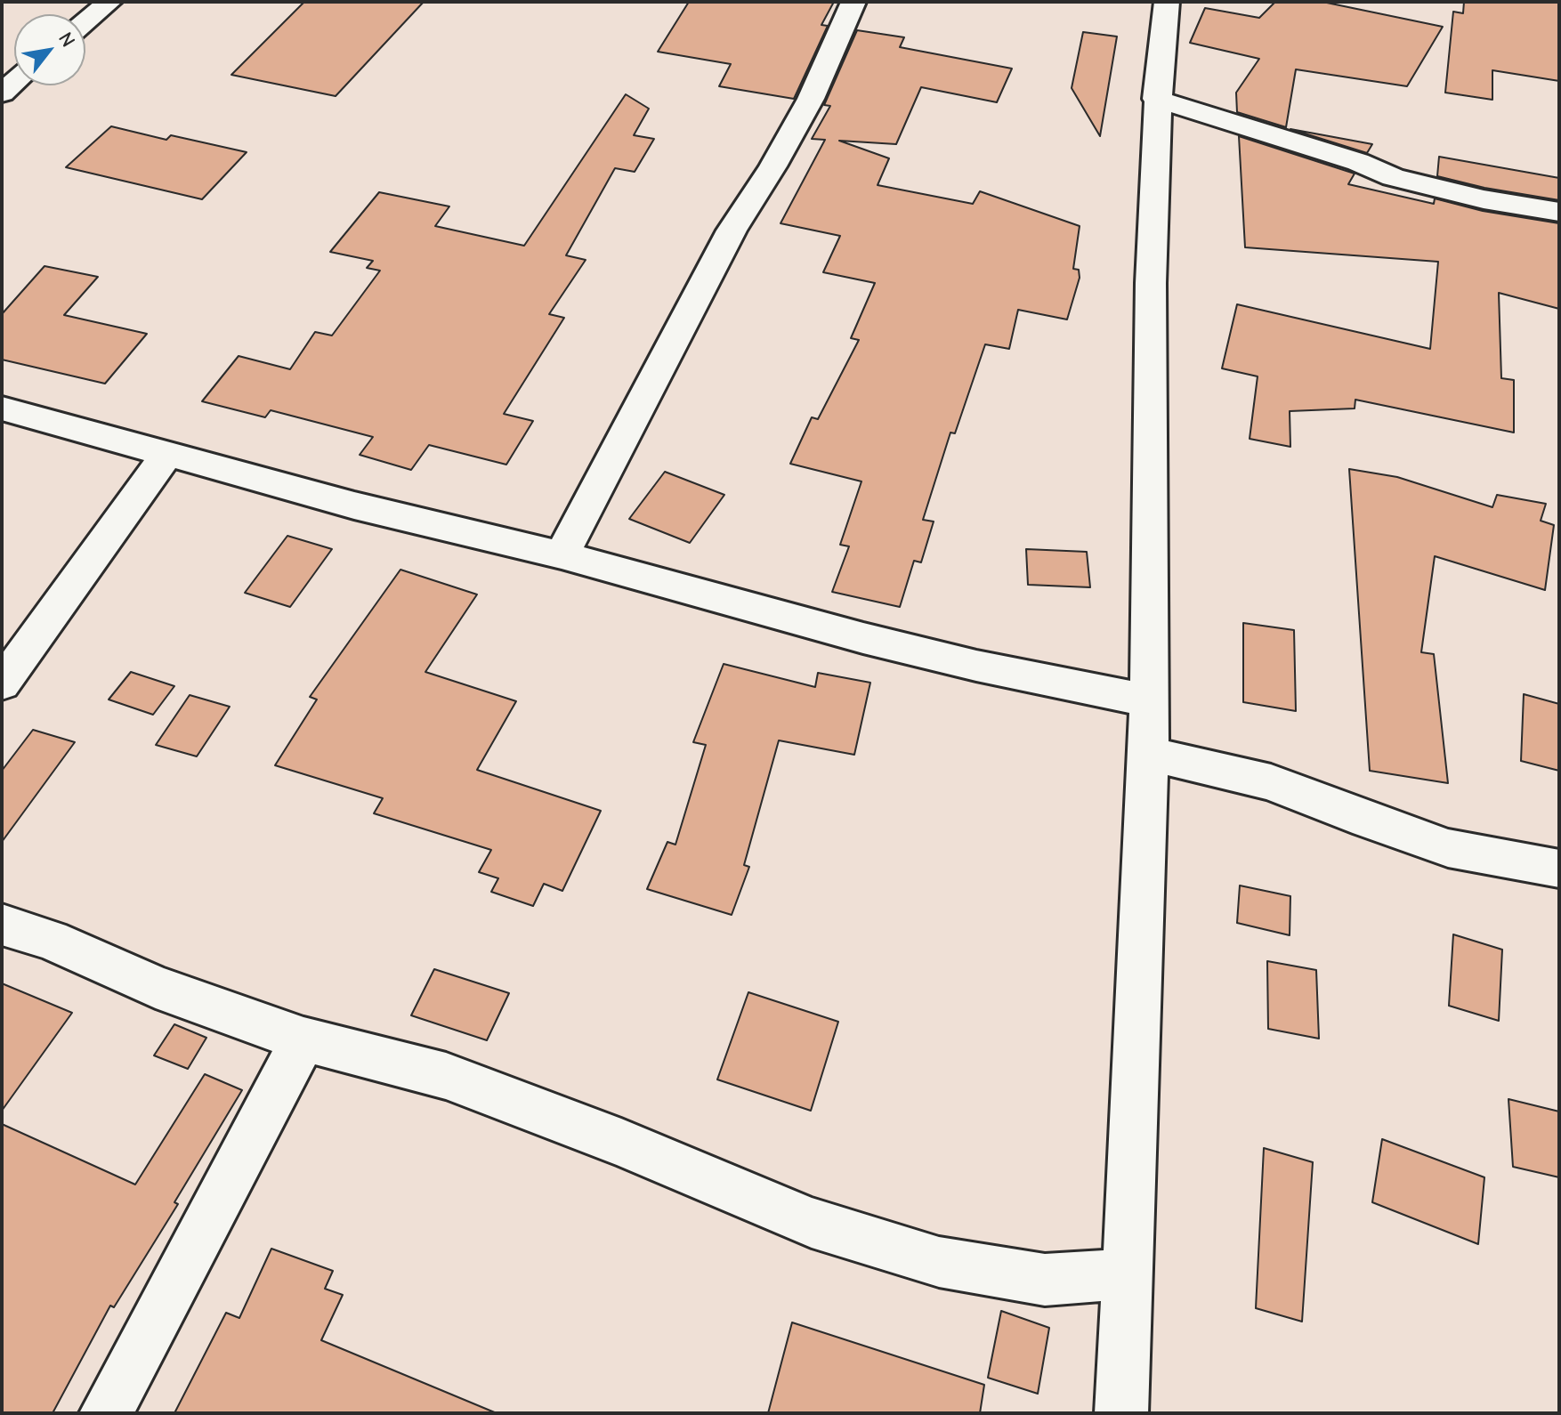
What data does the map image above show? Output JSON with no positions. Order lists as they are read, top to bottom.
{
  "north": "top right"
}
